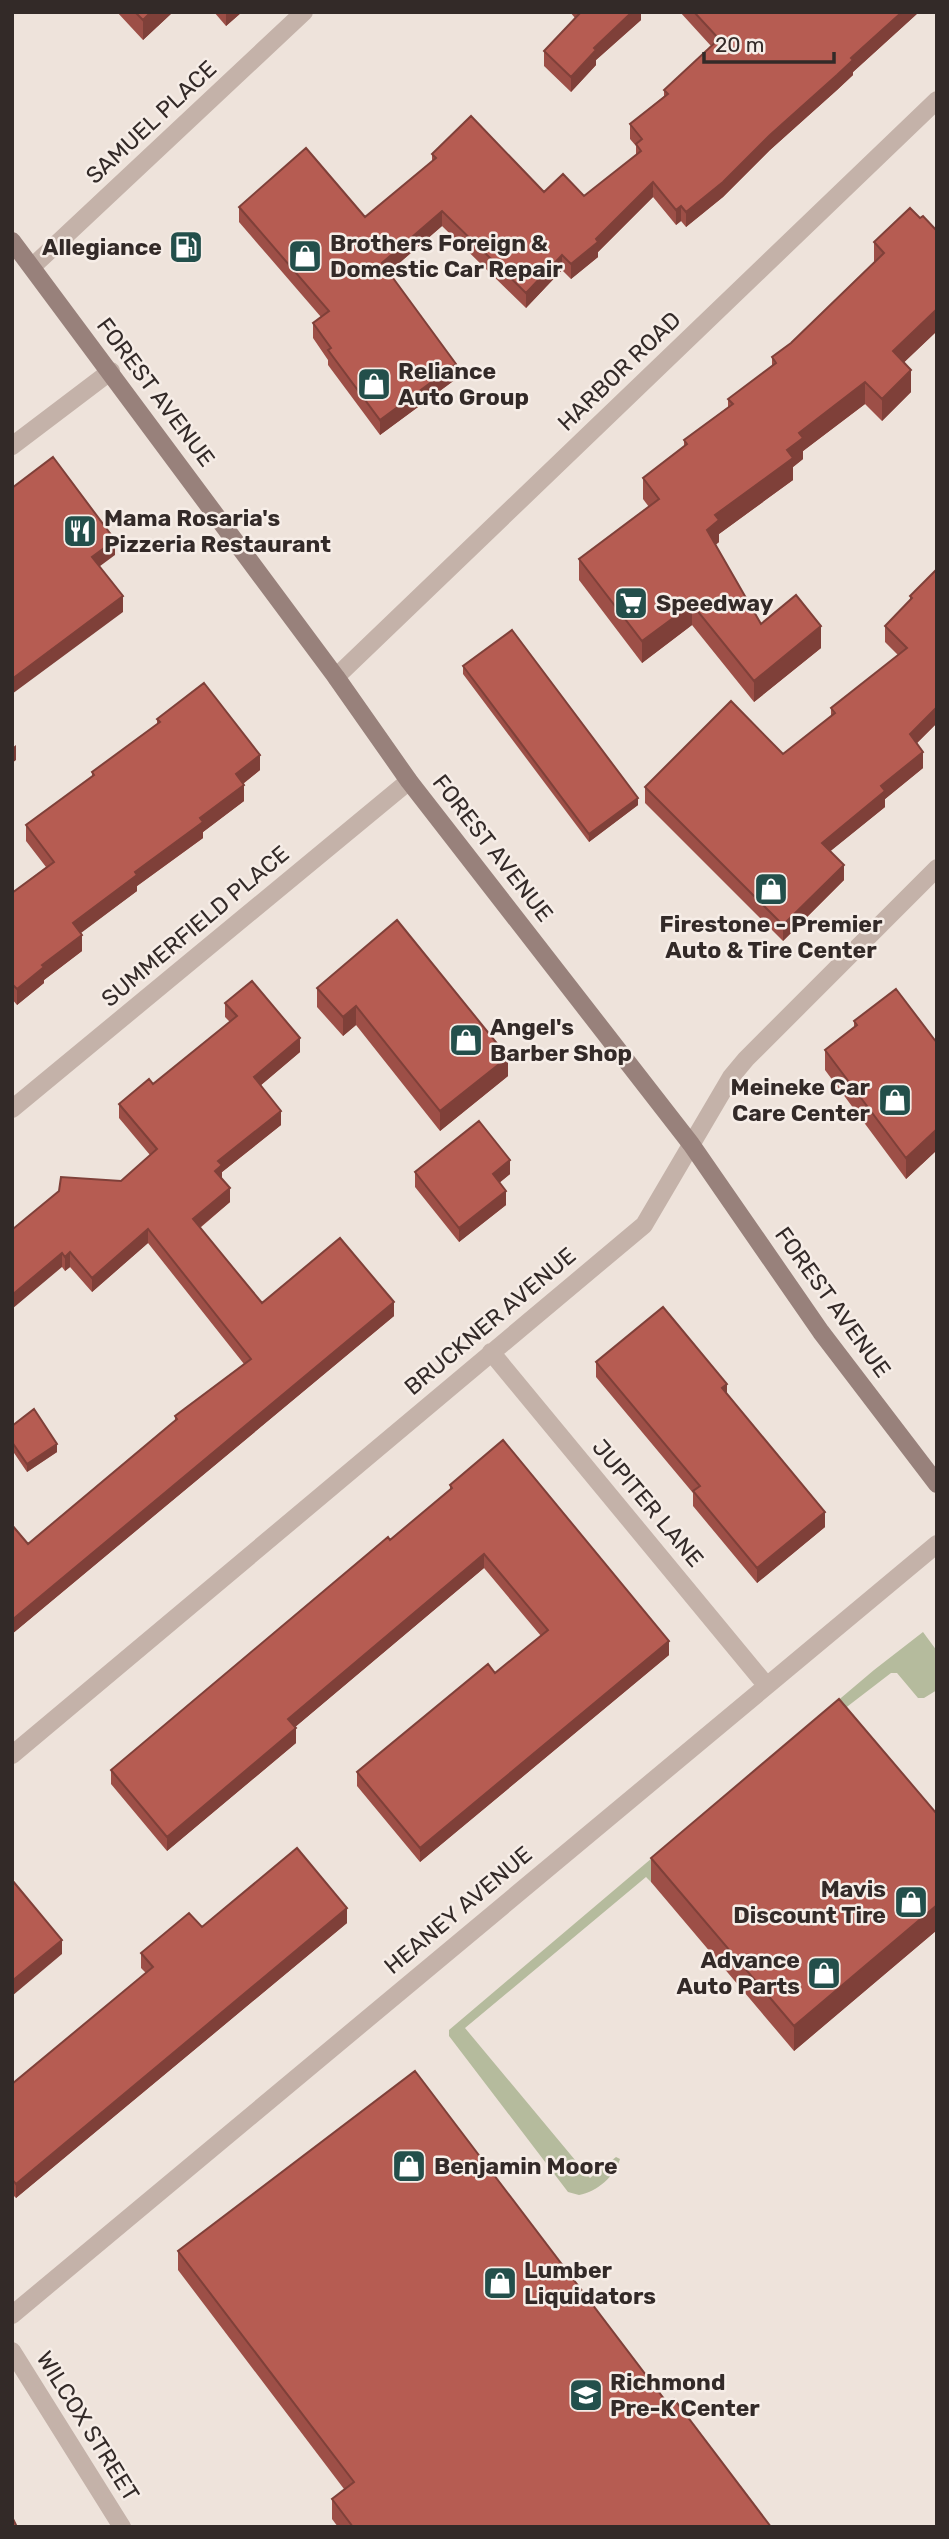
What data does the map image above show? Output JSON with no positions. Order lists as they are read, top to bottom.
{
  "streets": {
    "main road": ["FOREST AVENUE"],
    "street": [
      "SAMUEL PLACE",
      "HARBOR ROAD",
      "SUMMERFIELD PLACE",
      "BRUCKNER AVENUE",
      "JUPITER LANE",
      "HEANEY AVENUE",
      "WILCOX STREET"
    ]
  },
  "crossings": [
    ["SAMUEL PLACE", "FOREST AVENUE"],
    ["HARBOR ROAD", "FOREST AVENUE"],
    ["FOREST AVENUE", "SUMMERFIELD PLACE"],
    ["FOREST AVENUE", "BRUCKNER AVENUE"],
    ["BRUCKNER AVENUE", "JUPITER LANE"],
    ["JUPITER LANE", "HEANEY AVENUE"]
  ],
  "places": {
    "fuel station": ["Allegiance"],
    "shop": [
      "Brothers Foreign & Domestic Car Repair",
      "Reliance Auto Group",
      "Firestone - Premier Auto & Tire Center",
      "Angel's Barber Shop",
      "Meineke Car Care Center",
      "Mavis Discount Tire",
      "Advance Auto Parts",
      "Benjamin Moore",
      "Lumber Liquidators"
    ],
    "restaurant": ["Mama Rosaria's Pizzeria Restaurant"],
    "supermarket": ["Speedway"],
    "school or university": ["Richmond Pre-K Center"]
  },
  "scale_bar": "20 m"
}
